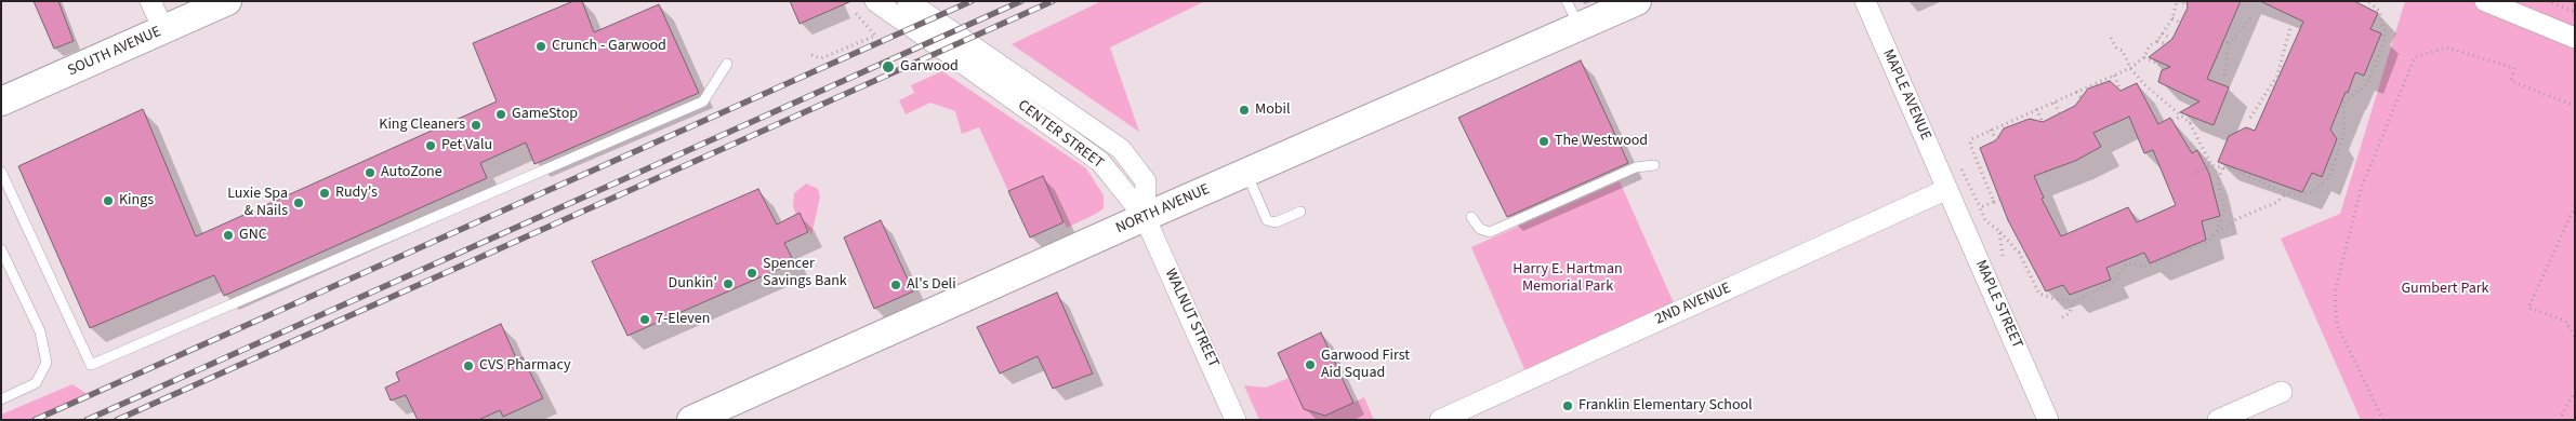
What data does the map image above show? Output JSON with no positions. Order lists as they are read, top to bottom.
{
  "streets": {
    "main road": ["SOUTH AVENUE", "NORTH AVENUE"],
    "street": [
      "MAPLE AVENUE",
      "CENTER STREET",
      "2ND AVENUE",
      "MAPLE STREET",
      "WALNUT STREET"
    ]
  },
  "crossings": [
    ["MAPLE AVENUE", "2ND AVENUE"],
    ["MAPLE AVENUE", "MAPLE STREET"],
    ["CENTER STREET", "NORTH AVENUE"],
    ["CENTER STREET", "WALNUT STREET"],
    ["NORTH AVENUE", "WALNUT STREET"],
    ["2ND AVENUE", "MAPLE STREET"]
  ],
  "parks": ["Harry E. Hartman Memorial Park", "Gumbert Park"],
  "places": [
    "Crunch - Garwood",
    "Garwood",
    "Mobil",
    "GameStop",
    "King Cleaners",
    "The Westwood",
    "Pet Valu",
    "AutoZone",
    "Rudy's",
    "Kings",
    "Luxie Spa & Nails",
    "GNC",
    "Spencer Savings Bank",
    "Dunkin'",
    "Al's Deli",
    "7-Eleven",
    "Garwood First Aid Squad",
    "CVS Pharmacy",
    "Franklin Elementary School"
  ]
}
